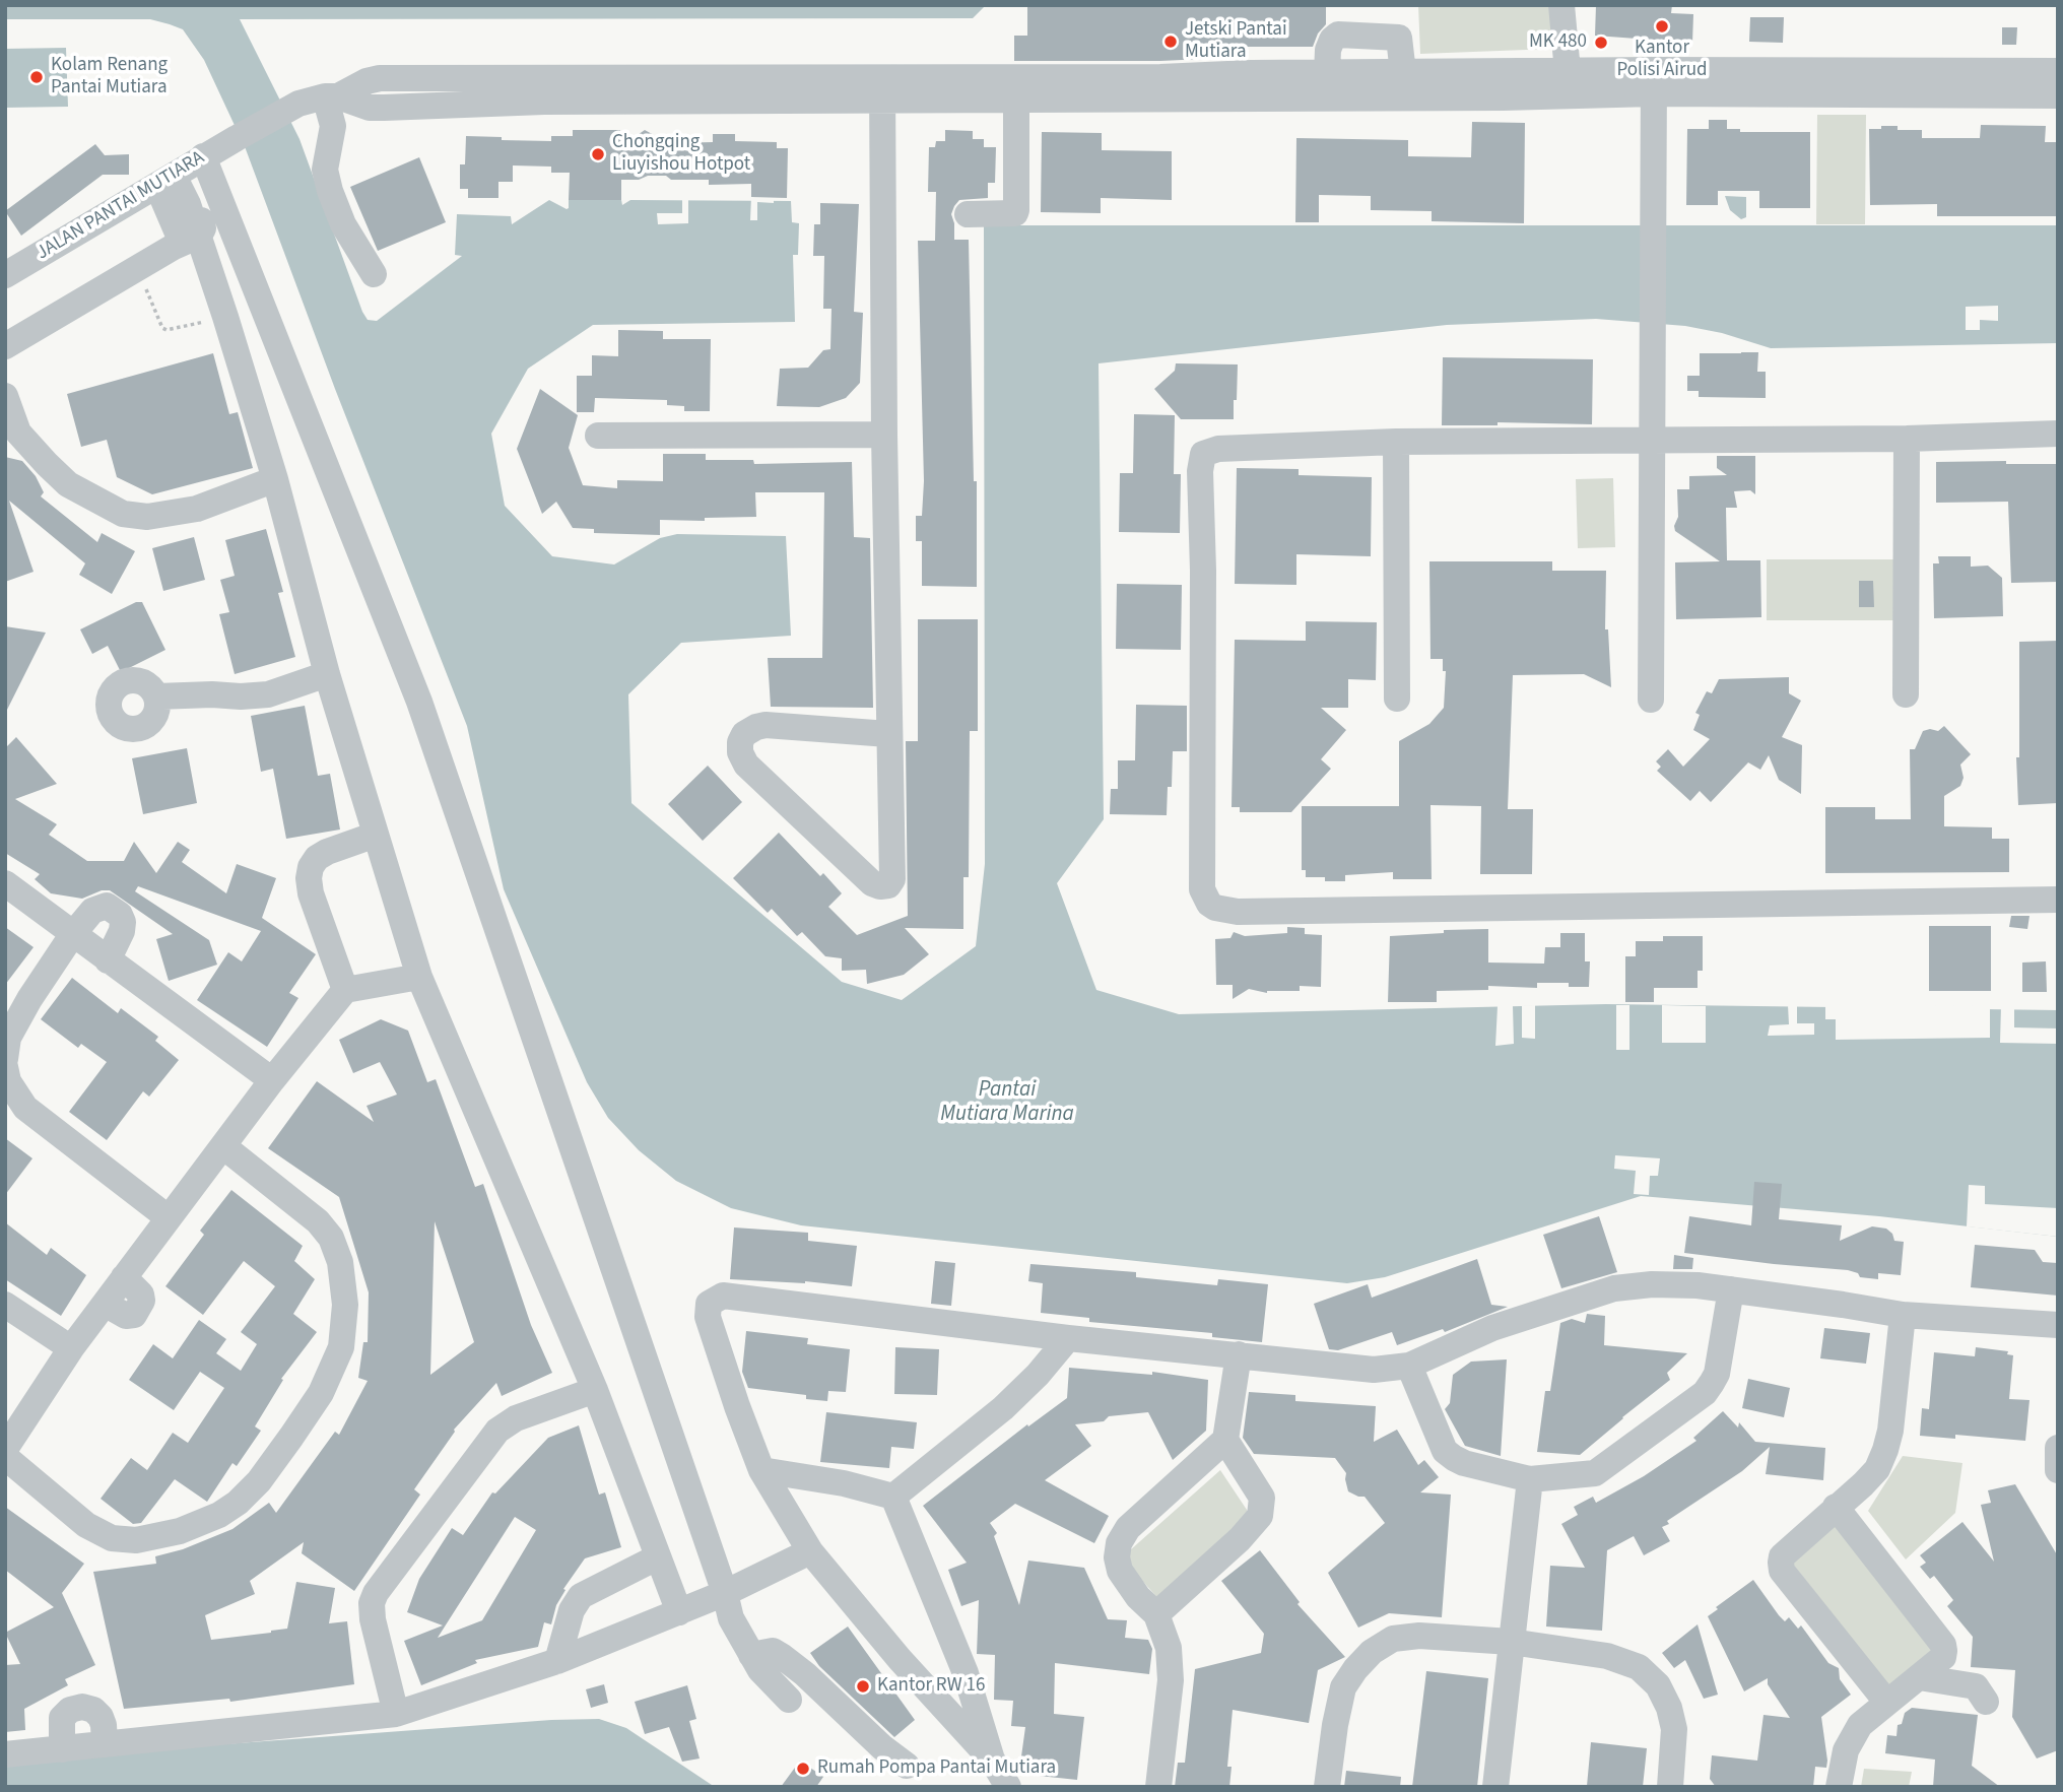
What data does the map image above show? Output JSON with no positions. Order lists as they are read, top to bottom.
{
  "streets": {
    "street": ["JALAN PANTAI MUTIARA"]
  },
  "water": ["Pantai Mutiara Marina"],
  "places": [
    "Kantor Polisi Airud",
    "Jetski Pantai Mutiara",
    "MK 480",
    "Kolam Renang Pantai Mutiara",
    "Chongqing Liuyishou Hotpot",
    "Kantor RW 16",
    "Rumah Pompa Pantai Mutiara"
  ]
}
